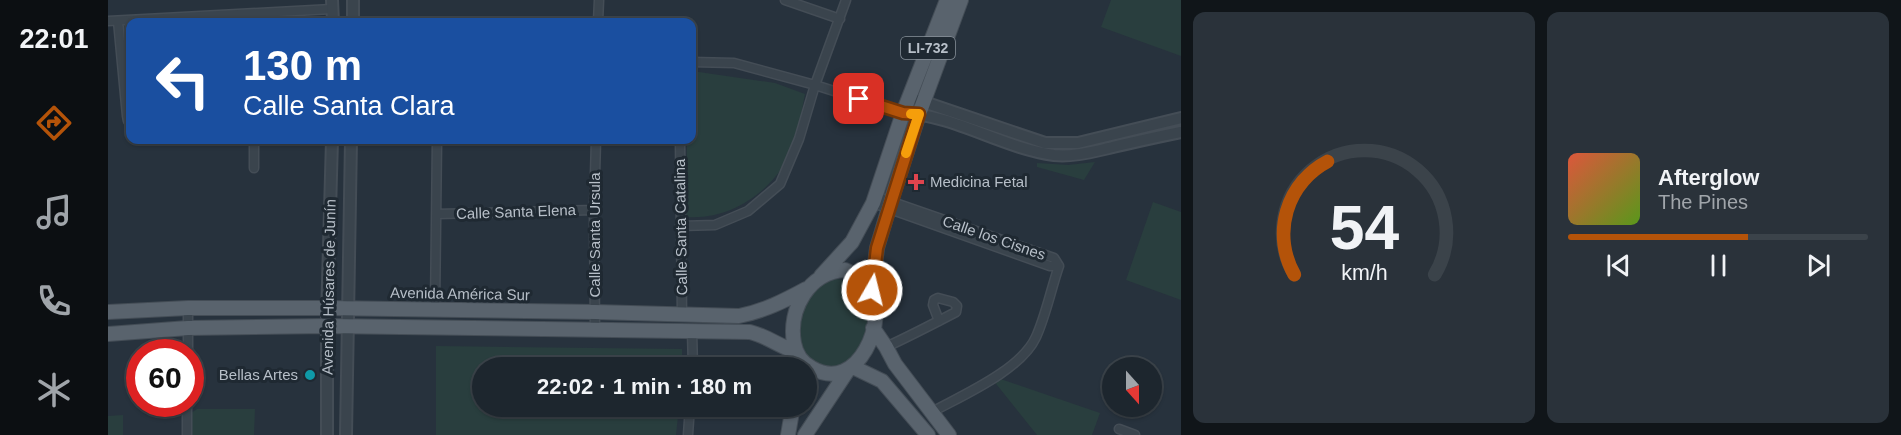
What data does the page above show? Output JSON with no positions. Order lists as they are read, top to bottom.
{
  "streets": {
    "main road": ["LI-732", "Avenida América Sur"],
    "street": [
      "Calle Santa Elena",
      "Calle Santa Catalina",
      "Calle Santa Ursula",
      "Calle los Cisnes",
      "Avenida Húsares de Junín"
    ]
  },
  "crossings": [
    ["LI-732", "Calle los Cisnes"],
    ["Calle Santa Elena", "Calle Santa Ursula"],
    ["Calle Santa Catalina", "Avenida América Sur"],
    ["Calle Santa Ursula", "Avenida América Sur"],
    ["Avenida Húsares de Junín", "Avenida América Sur"]
  ],
  "places": {
    "health": ["Medicina Fetal"],
    "other": ["Bellas Artes"]
  },
  "north": "bottom",
  "page": {
    "tabs": "22:01",
    "turn": ["130 m", "Calle Santa Clara"],
    "song": ["Afterglow", "The Pines"],
    "limit": "60",
    "trip": "22:02 · 1 min · 180 m",
    "gauge": ["54", "km/h"]
  }
}
